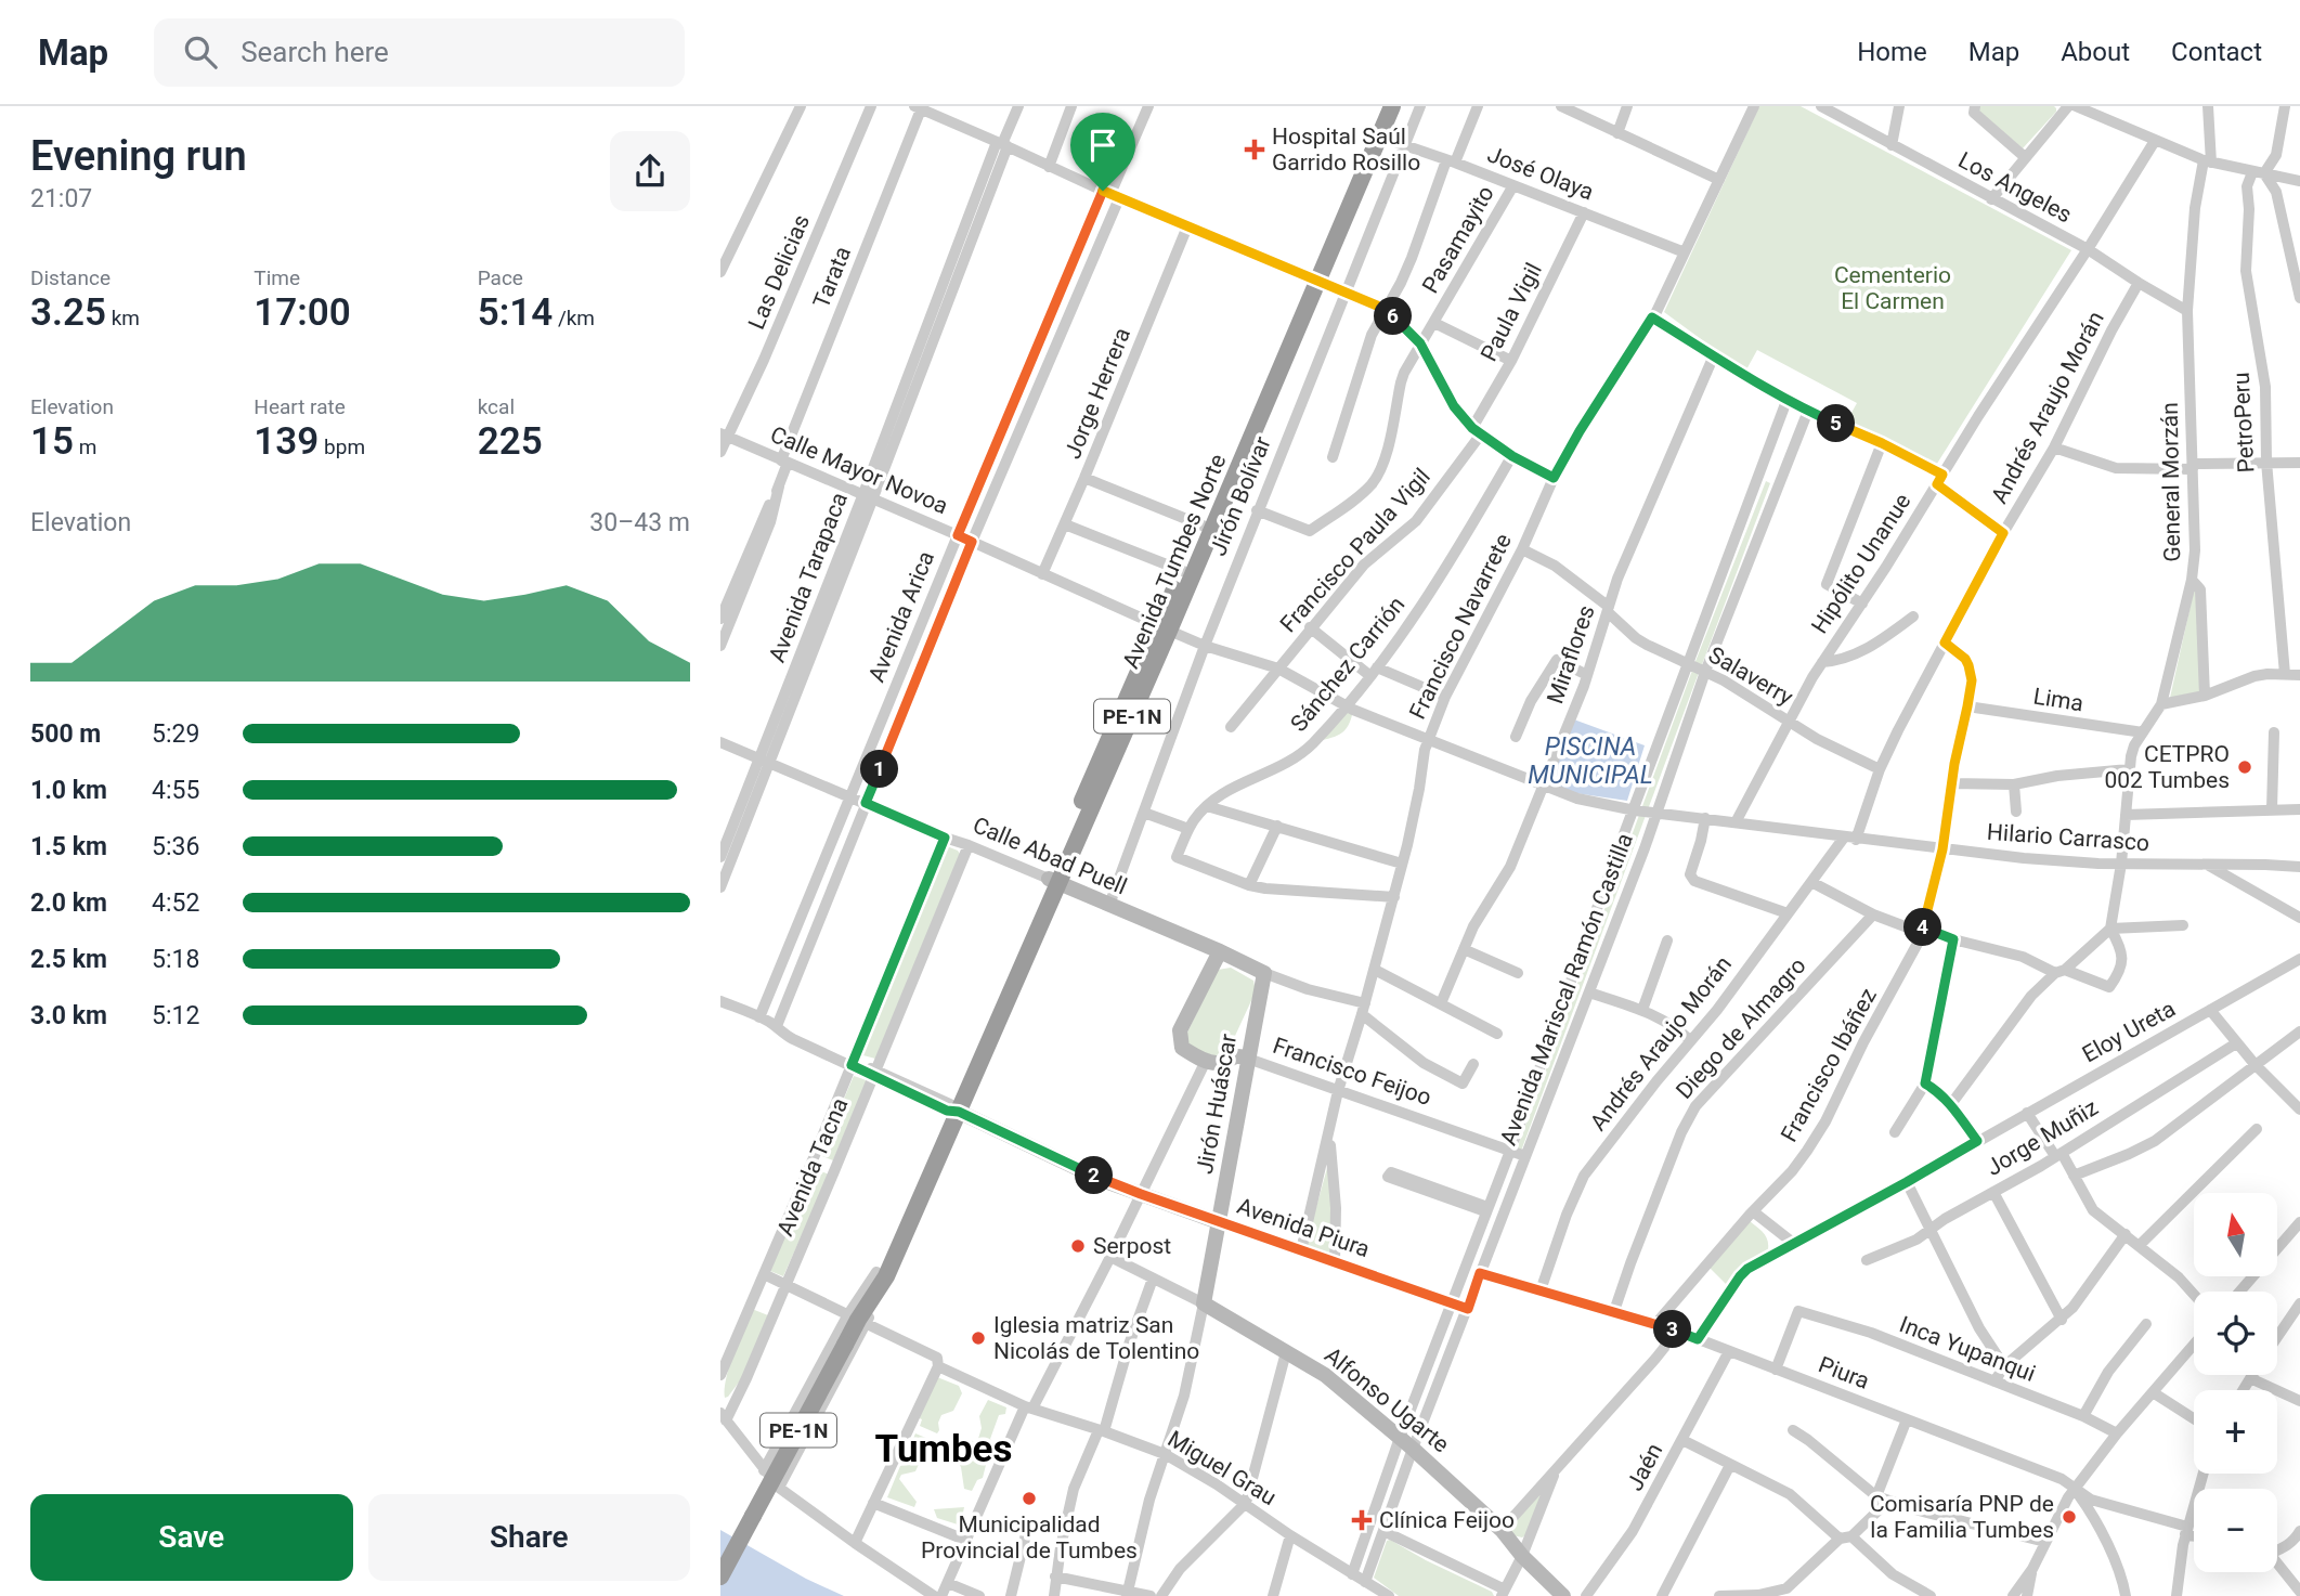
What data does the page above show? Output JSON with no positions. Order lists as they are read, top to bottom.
{
  "streets": {
    "highway": ["Avenida Tumbes Norte", "PE-1N"],
    "main road": [
      "Calle Abad Puell",
      "Francisco Feijoo",
      "Jirón Huáscar",
      "Avenida Piura",
      "Alfonso Ugarte"
    ],
    "street": [
      "José Olaya",
      "Los Angeles",
      "Pasamayito",
      "Las Delicias",
      "Tarata",
      "Paula Vigil",
      "Jorge Herrera",
      "Andrés Araujo Morán",
      "PetroPeru",
      "Calle Mayor Novoa",
      "General Morzán",
      "Jirón Bolívar",
      "Francisco Paula Vigil",
      "Hipólito Unanue",
      "Avenida Tarapaca",
      "Avenida Arica",
      "Francisco Navarrete",
      "Miraflores",
      "Sánchez Carrión",
      "Salaverry",
      "Lima",
      "Hilario Carrasco",
      "Avenida Mariscal Ramón Castilla",
      "Diego de Almagro",
      "Eloy Ureta",
      "Francisco Ibáñez",
      "Jorge Muñiz",
      "Avenida Tacna",
      "Inca Yupanqui",
      "Piura",
      "Jaén",
      "Miguel Grau"
    ]
  },
  "crossings": [
    ["José Olaya", "Pasamayito"],
    ["José Olaya", "Paula Vigil"],
    ["José Olaya", "Jirón Bolívar"],
    ["José Olaya", "Avenida Tumbes Norte"],
    ["José Olaya", "Francisco Navarrete"],
    ["Los Angeles", "Andrés Araujo Morán"],
    ["Los Angeles", "General Morzán"],
    ["Los Angeles", "Hipólito Unanue"],
    ["Pasamayito", "Jirón Bolívar"],
    ["Las Delicias", "Calle Mayor Novoa"],
    ["Tarata", "Calle Mayor Novoa"],
    ["Paula Vigil", "Francisco Paula Vigil"],
    ["Jorge Herrera", "Calle Mayor Novoa"],
    ["Andrés Araujo Morán", "Salaverry"],
    ["Andrés Araujo Morán", "Hilario Carrasco"],
    ["Andrés Araujo Morán", "Francisco Ibáñez"],
    ["Andrés Araujo Morán", "Piura"],
    ["Calle Mayor Novoa", "Jirón Bolívar"],
    ["Calle Mayor Novoa", "Francisco Paula Vigil"],
    ["Calle Mayor Novoa", "Avenida Tumbes Norte"],
    ["Calle Mayor Novoa", "Avenida Tarapaca"],
    ["Calle Mayor Novoa", "Avenida Arica"],
    ["Calle Mayor Novoa", "Francisco Navarrete"],
    ["Calle Mayor Novoa", "Miraflores"],
    ["Calle Mayor Novoa", "Sánchez Carrión"],
    ["Calle Mayor Novoa", "Hilario Carrasco"],
    ["Calle Mayor Novoa", "Avenida Mariscal Ramón Castilla"],
    ["General Morzán", "Lima"],
    ["General Morzán", "Hilario Carrasco"],
    ["Jirón Bolívar", "Calle Abad Puell"],
    ["Avenida Tumbes Norte", "Calle Abad Puell"],
    ["Avenida Tumbes Norte", "Avenida Piura"],
    ["Avenida Tumbes Norte", "Miguel Grau"],
    ["Hipólito Unanue", "Salaverry"],
    ["Hipólito Unanue", "Hilario Carrasco"],
    ["Avenida Tarapaca", "Calle Abad Puell"],
    ["Avenida Arica", "Calle Abad Puell"],
    ["Avenida Arica", "Avenida Piura"],
    ["Francisco Navarrete", "Salaverry"],
    ["Francisco Navarrete", "Calle Abad Puell"],
    ["Francisco Navarrete", "Francisco Feijoo"],
    ["Francisco Navarrete", "Avenida Piura"],
    ["Miraflores", "Salaverry"],
    ["Salaverry", "Avenida Mariscal Ramón Castilla"],
    ["Lima", "Francisco Ibáñez"],
    ["Hilario Carrasco", "Avenida Mariscal Ramón Castilla"],
    ["Hilario Carrasco", "Francisco Ibáñez"],
    ["Calle Abad Puell", "Jirón Huáscar"],
    ["Calle Abad Puell", "Avenida Tacna"],
    ["Avenida Mariscal Ramón Castilla", "Francisco Feijoo"],
    ["Avenida Mariscal Ramón Castilla", "Avenida Piura"],
    ["Avenida Mariscal Ramón Castilla", "Piura"],
    ["Avenida Mariscal Ramón Castilla", "Alfonso Ugarte"],
    ["Avenida Mariscal Ramón Castilla", "Miguel Grau"],
    ["Diego de Almagro", "Piura"],
    ["Eloy Ureta", "Piura"],
    ["Francisco Ibáñez", "Piura"],
    ["Francisco Feijoo", "Jirón Huáscar"],
    ["Jirón Huáscar", "Avenida Piura"],
    ["Jirón Huáscar", "Alfonso Ugarte"],
    ["Jirón Huáscar", "Miguel Grau"],
    ["Avenida Tacna", "Avenida Piura"],
    ["Avenida Tacna", "Miguel Grau"],
    ["Inca Yupanqui", "Piura"],
    ["Piura", "Jaén"]
  ],
  "districts": ["Tumbes"],
  "water": ["PISCINA MUNICIPAL"],
  "parks": ["Cementerio El Carmen"],
  "places": {
    "health": ["Hospital Saúl Garrido Rosillo", "Clínica Feijoo"],
    "other": [
      "CETPRO 002 Tumbes",
      "Serpost",
      "Iglesia matriz San Nicolás de Tolentino",
      "Municipalidad Provincial de Tumbes",
      "Comisaría PNP de la Familia Tumbes"
    ]
  },
  "north": "top",
  "page": {
    "header": "Map",
    "search": "Search here",
    "nav": [
      "Home",
      "Map",
      "About",
      "Contact"
    ],
    "heading": ["Evening run", "21:07"],
    "stats": [
      ["Distance", "3.25 km"],
      ["Time", "17:00"],
      ["Pace", "5:14 /km"],
      ["Elevation", "15 m"],
      ["Heart rate", "139 bpm"],
      ["kcal", "225"]
    ],
    "pins": [
      "6",
      "5",
      "1",
      "4",
      "2",
      "3"
    ],
    "chart": ["Elevation", "30–43 m"],
    "list": [
      {
        "name": "500 m",
        "note": "5:29"
      },
      {
        "name": "1.0 km",
        "note": "4:55"
      },
      {
        "name": "1.5 km",
        "note": "5:36"
      },
      {
        "name": "2.0 km",
        "note": "4:52"
      },
      {
        "name": "2.5 km",
        "note": "5:18"
      },
      {
        "name": "3.0 km",
        "note": "5:12"
      }
    ],
    "map_buttons": ["+", "−"],
    "buttons": ["Save", "Share"]
  }
}
